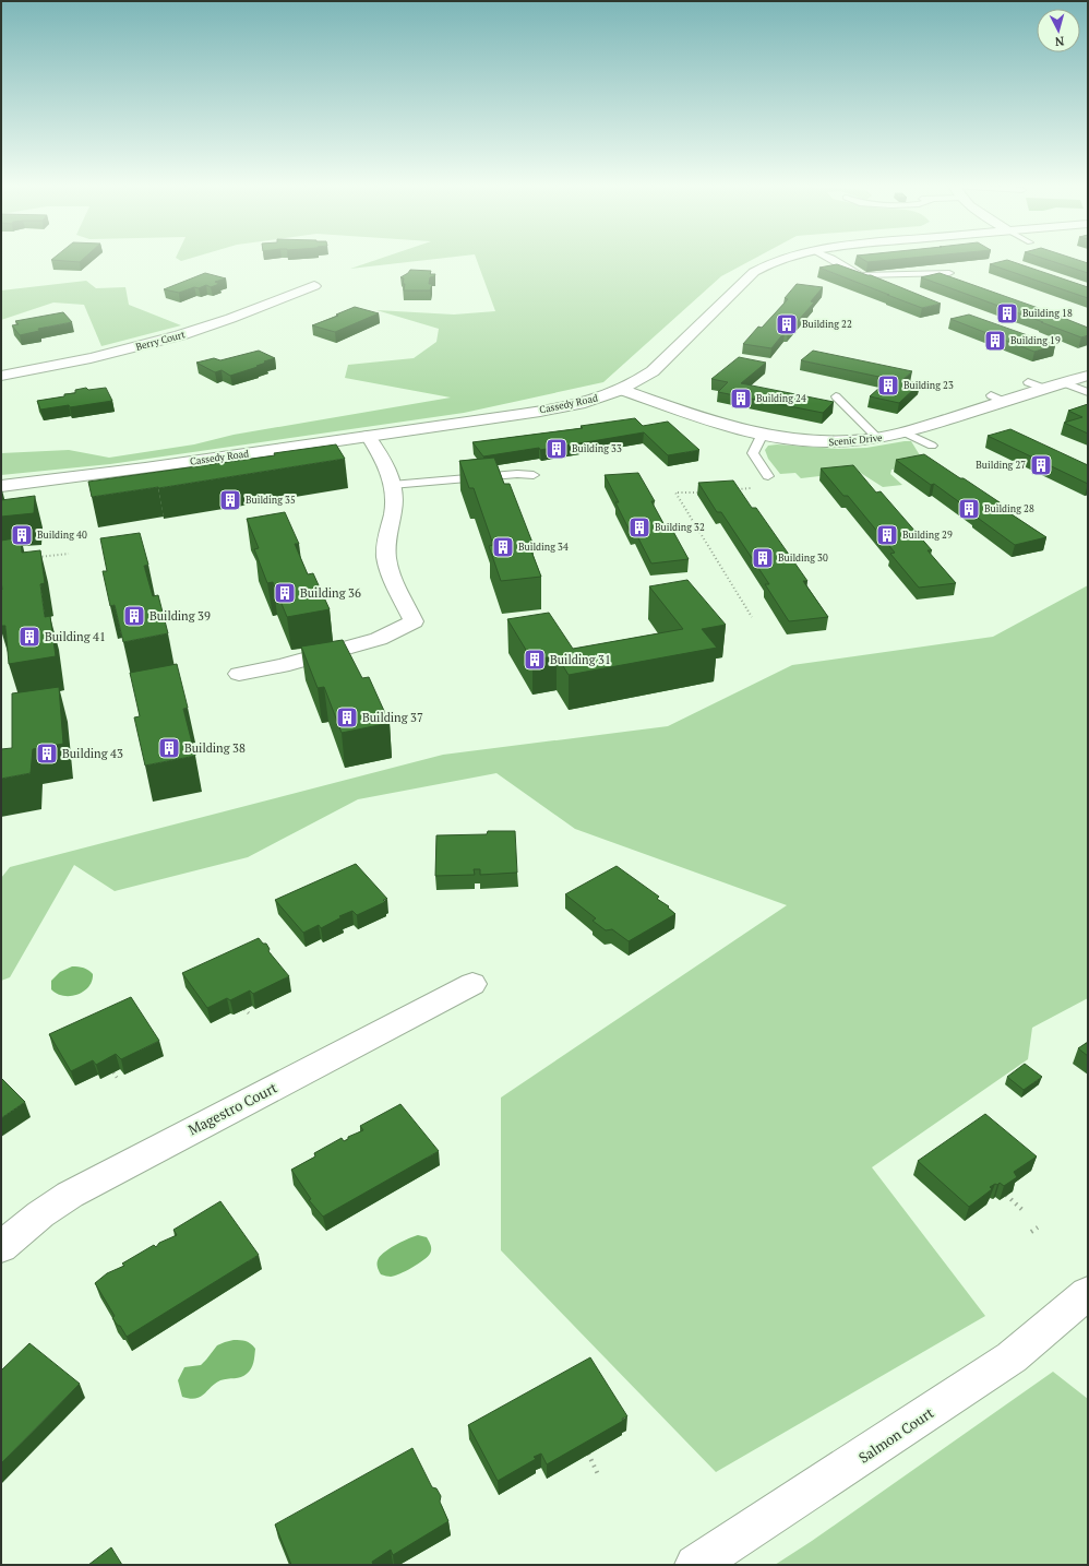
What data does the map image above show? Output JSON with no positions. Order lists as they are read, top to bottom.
{
  "streets": {
    "street": [
      "Berry Court",
      "Cassedy Road",
      "Scenic Drive",
      "Magestro Court",
      "Salmon Court"
    ]
  },
  "crossings": [
    ["Cassedy Road", "Scenic Drive"]
  ],
  "places": {
    "building": [
      "Building 18",
      "Building 22",
      "Building 19",
      "Building 23",
      "Building 24",
      "Building 33",
      "Building 27",
      "Building 35",
      "Building 28",
      "Building 32",
      "Building 40",
      "Building 29",
      "Building 34",
      "Building 30",
      "Building 36",
      "Building 39",
      "Building 41",
      "Building 31",
      "Building 37",
      "Building 38",
      "Building 43"
    ]
  },
  "north": "bottom"
}
